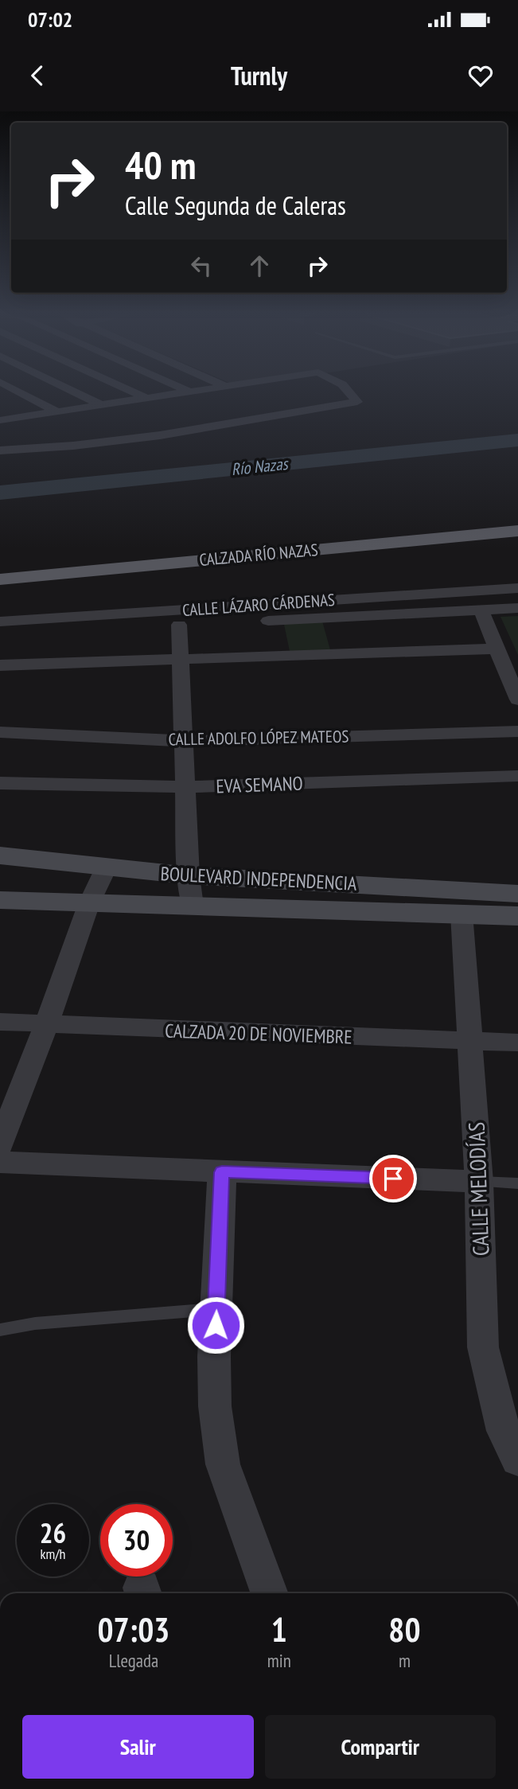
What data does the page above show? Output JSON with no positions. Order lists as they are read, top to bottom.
{
  "streets": {
    "main road": ["CALZADA RÍO NAZAS"],
    "street": [
      "CALLE LÁZARO CÁRDENAS",
      "CALLE ADOLFO LÓPEZ MATEOS",
      "EVA SEMANO",
      "BOULEVARD INDEPENDENCIA",
      "CALZADA 20 DE NOVIEMBRE",
      "CALLE MELODÍAS"
    ]
  },
  "crossings": [
    ["BOULEVARD INDEPENDENCIA", "CALLE MELODÍAS"],
    ["CALZADA 20 DE NOVIEMBRE", "CALLE MELODÍAS"]
  ],
  "water": ["Río Nazas"],
  "page": {
    "status": "07:02",
    "header": "Turnly",
    "turn": ["40 m", "Calle Segunda de Caleras"],
    "speed": "26 km/h",
    "limit": "30",
    "eta": [
      "07:03",
      "Llegada",
      "1",
      "min",
      "80",
      "m"
    ],
    "buttons": ["Salir", "Compartir"]
  }
}
